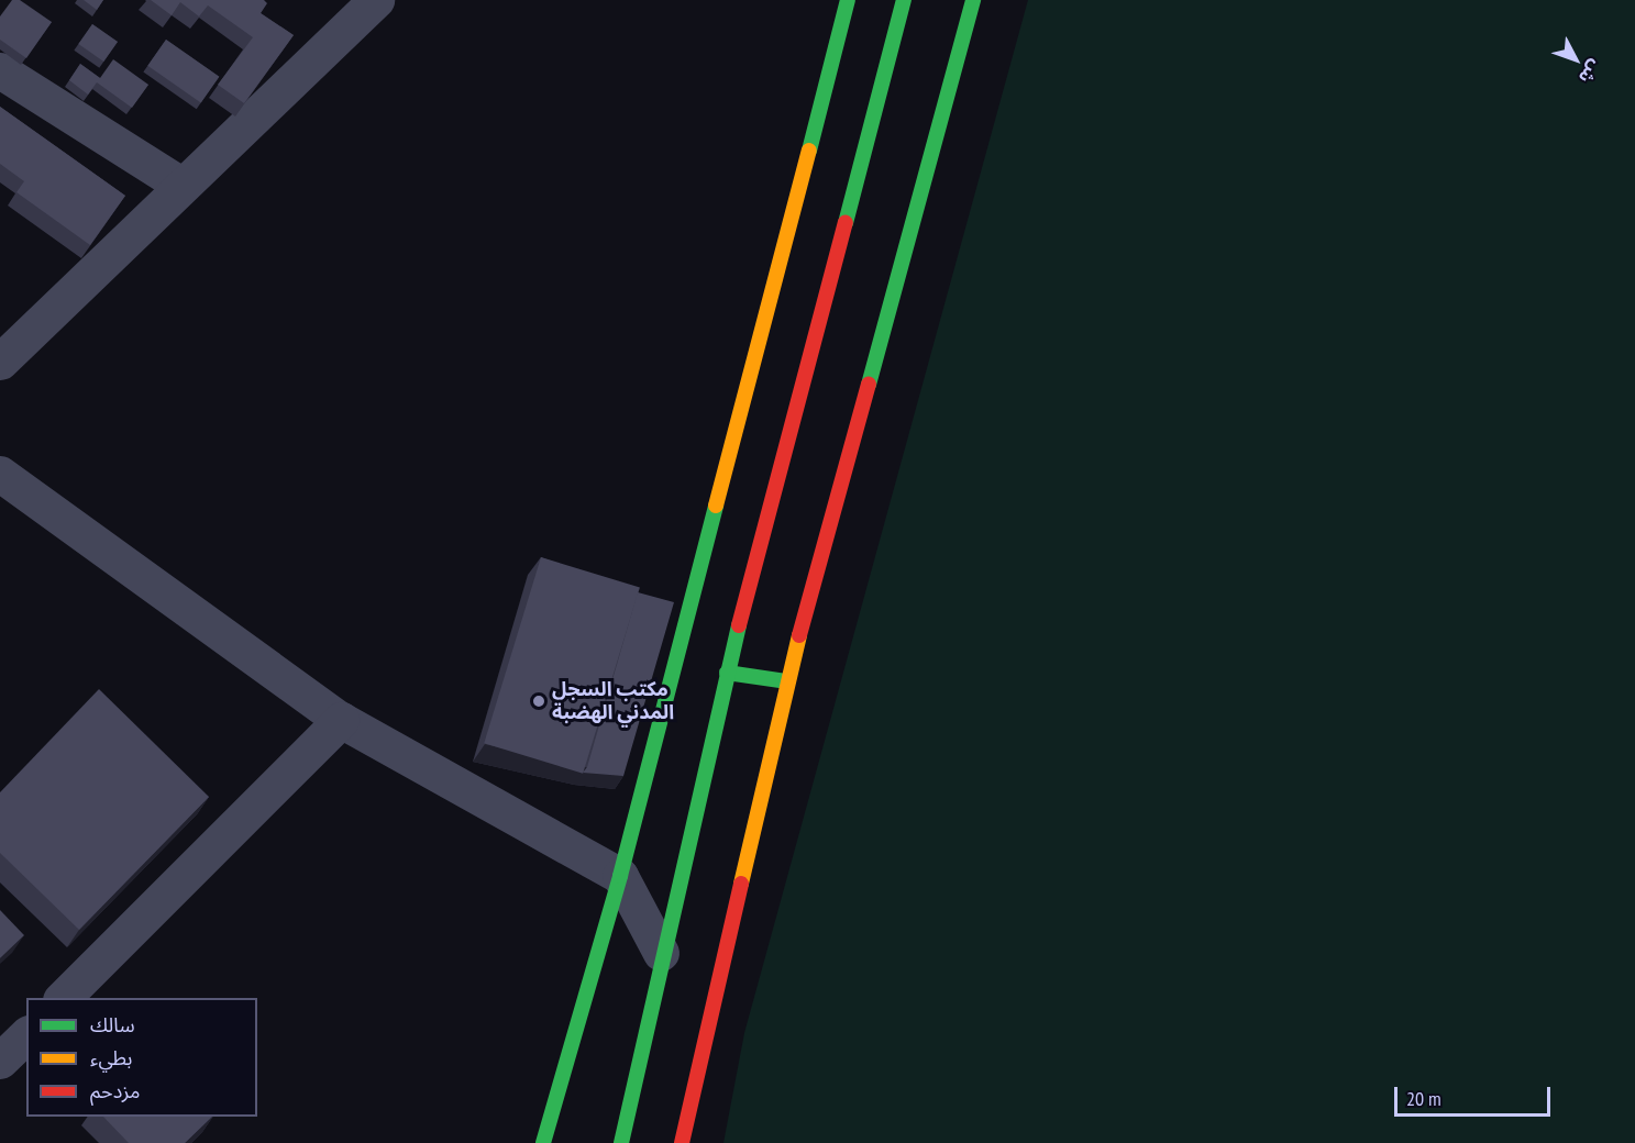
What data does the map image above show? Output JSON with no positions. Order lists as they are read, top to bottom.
{
  "places": ["مكتب السجل المدني الهضبة"],
  "legend": ["سالك", "بطيء", "مزدحم"],
  "scale_bar": "20 m",
  "north": "bottom right"
}
